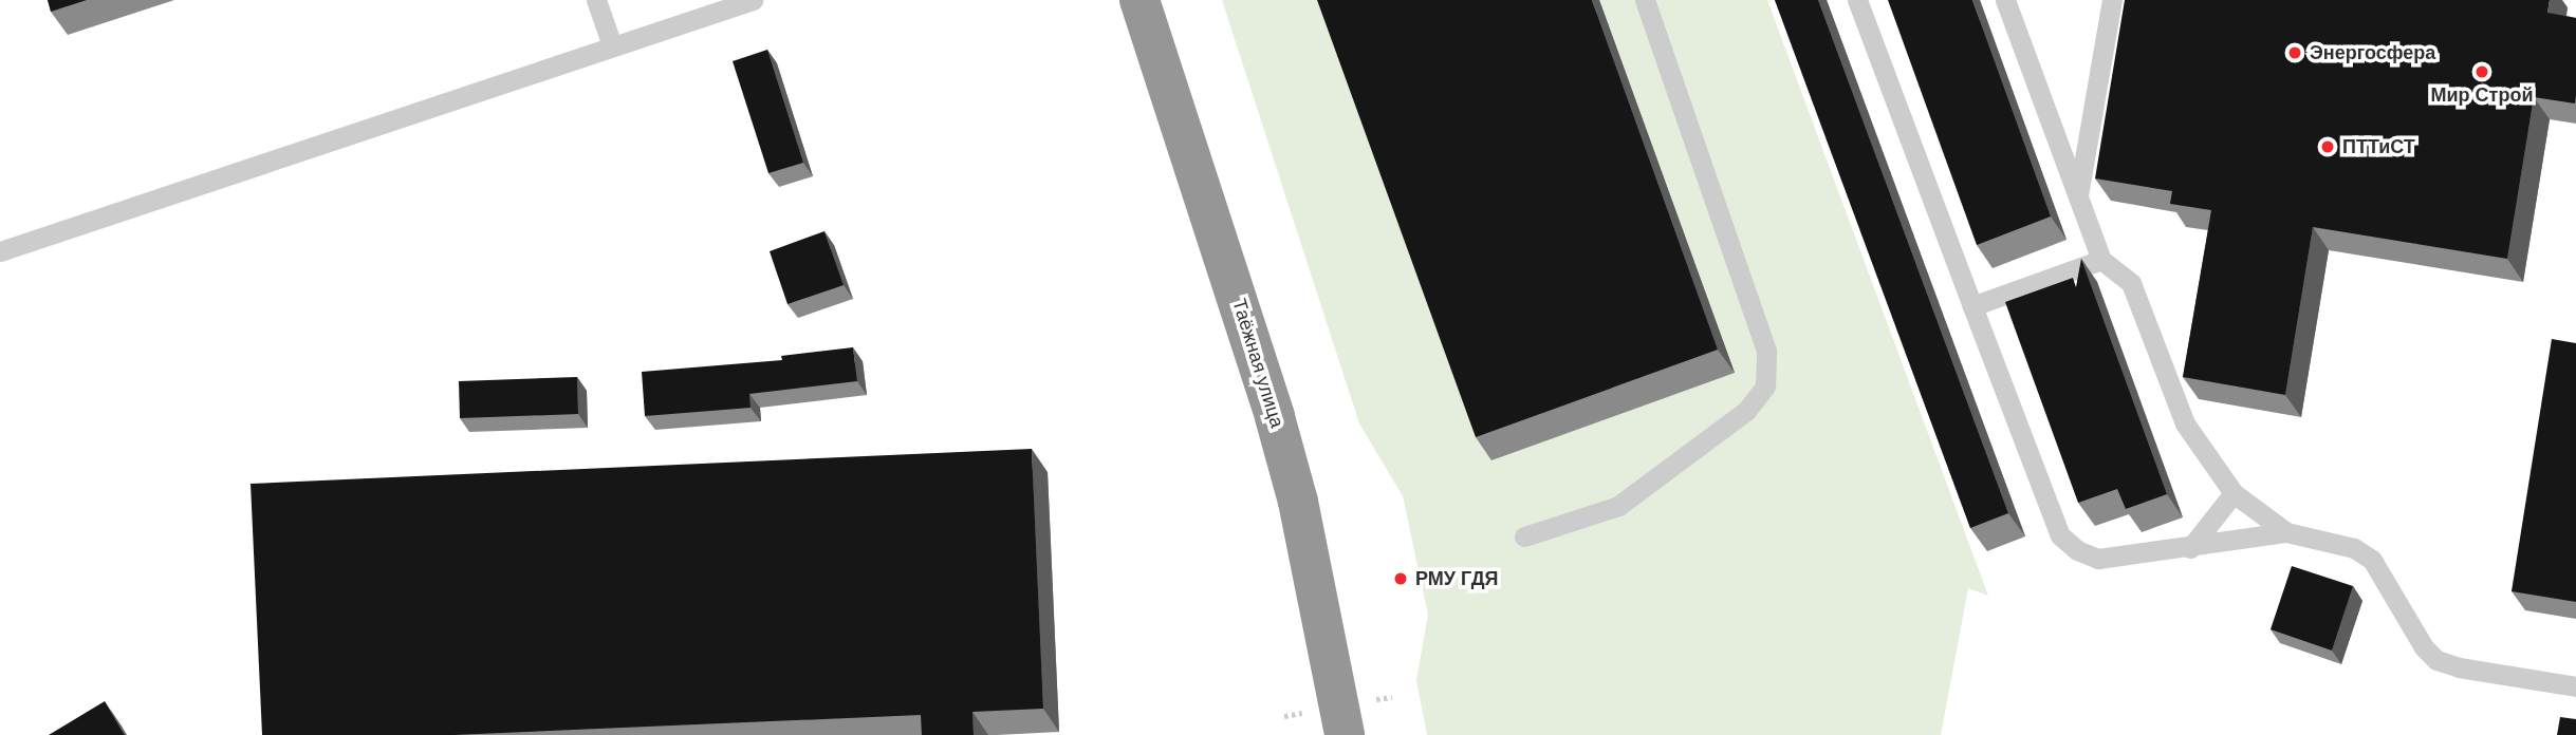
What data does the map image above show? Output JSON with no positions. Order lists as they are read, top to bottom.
{
  "streets": {
    "highway": ["Таёжная улица"]
  },
  "places": [
    "Энергосфера",
    "Мир Строй",
    "ПТТиСТ",
    "РМУ ГДЯ"
  ]
}
